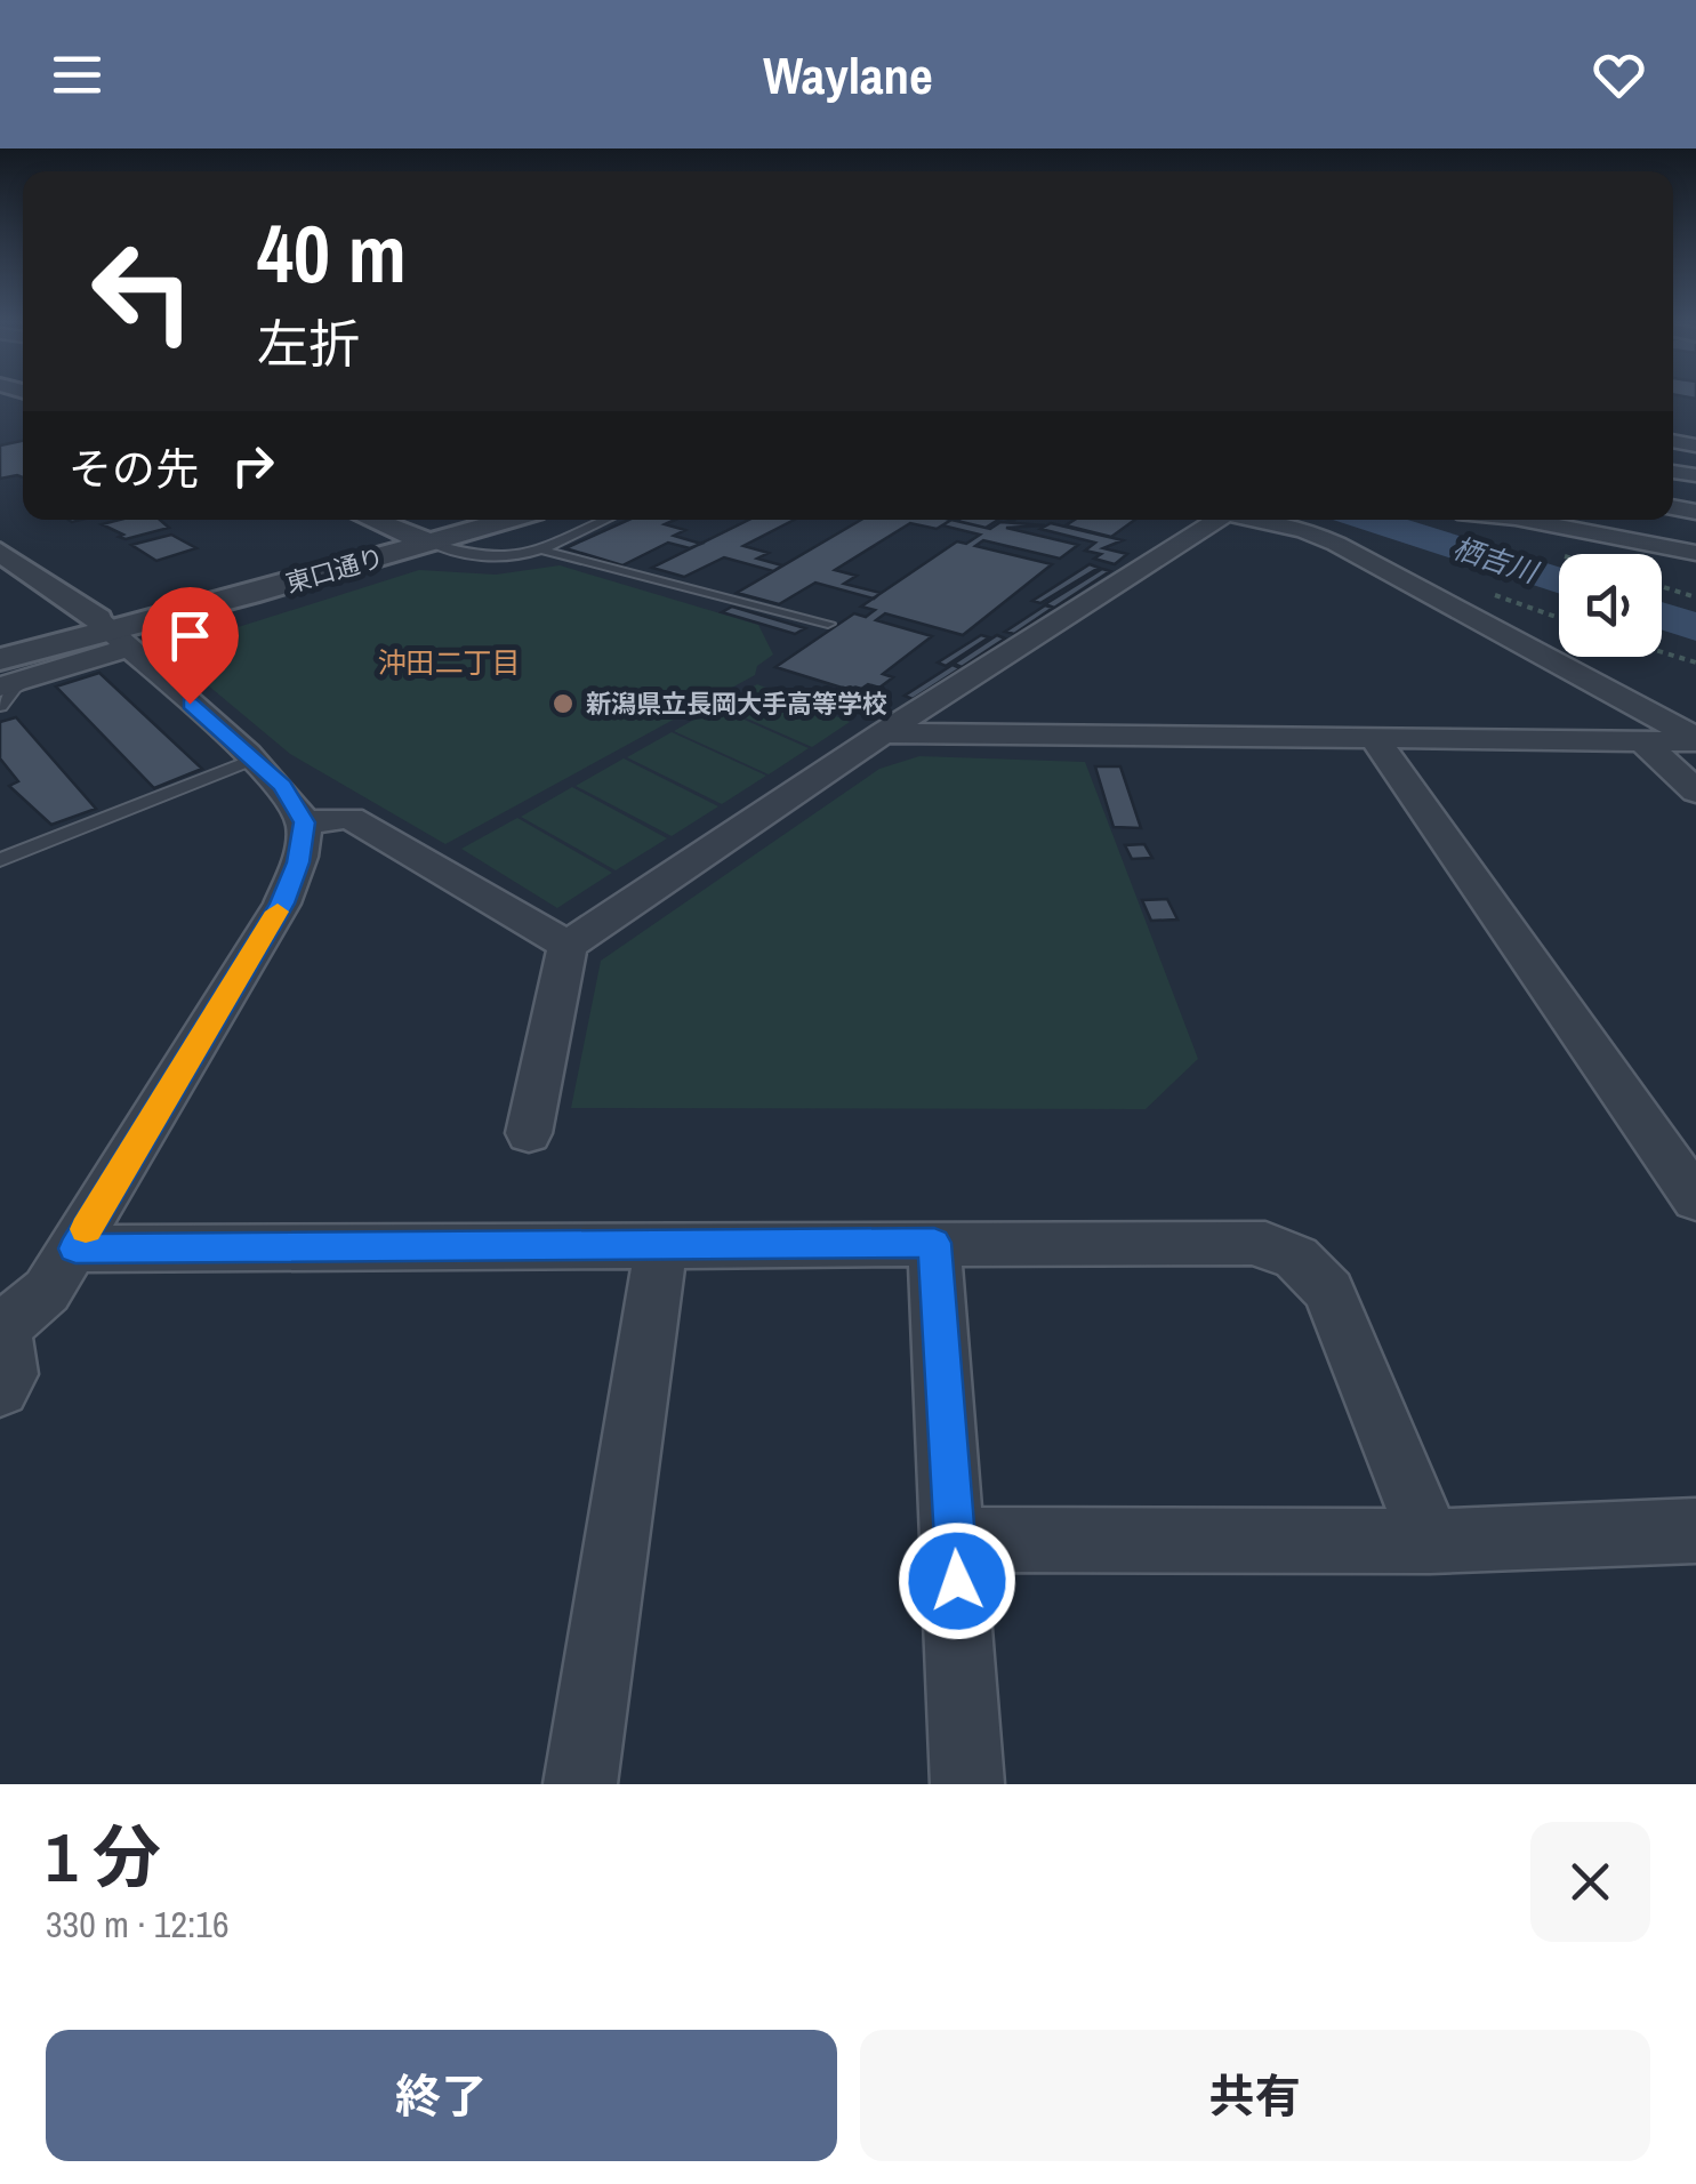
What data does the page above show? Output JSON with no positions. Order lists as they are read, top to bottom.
{
  "streets": {
    "street": ["東口通り"]
  },
  "districts": ["沖田二丁目"],
  "water": ["栖吉川"],
  "places": ["新潟県立長岡大手高等学校"],
  "page": {
    "header": "Waylane",
    "turn": ["40 m", "左折"],
    "then": "その先",
    "heading": ["1 分", "330 m · 12:16"],
    "buttons": ["終了", "共有"]
  }
}
